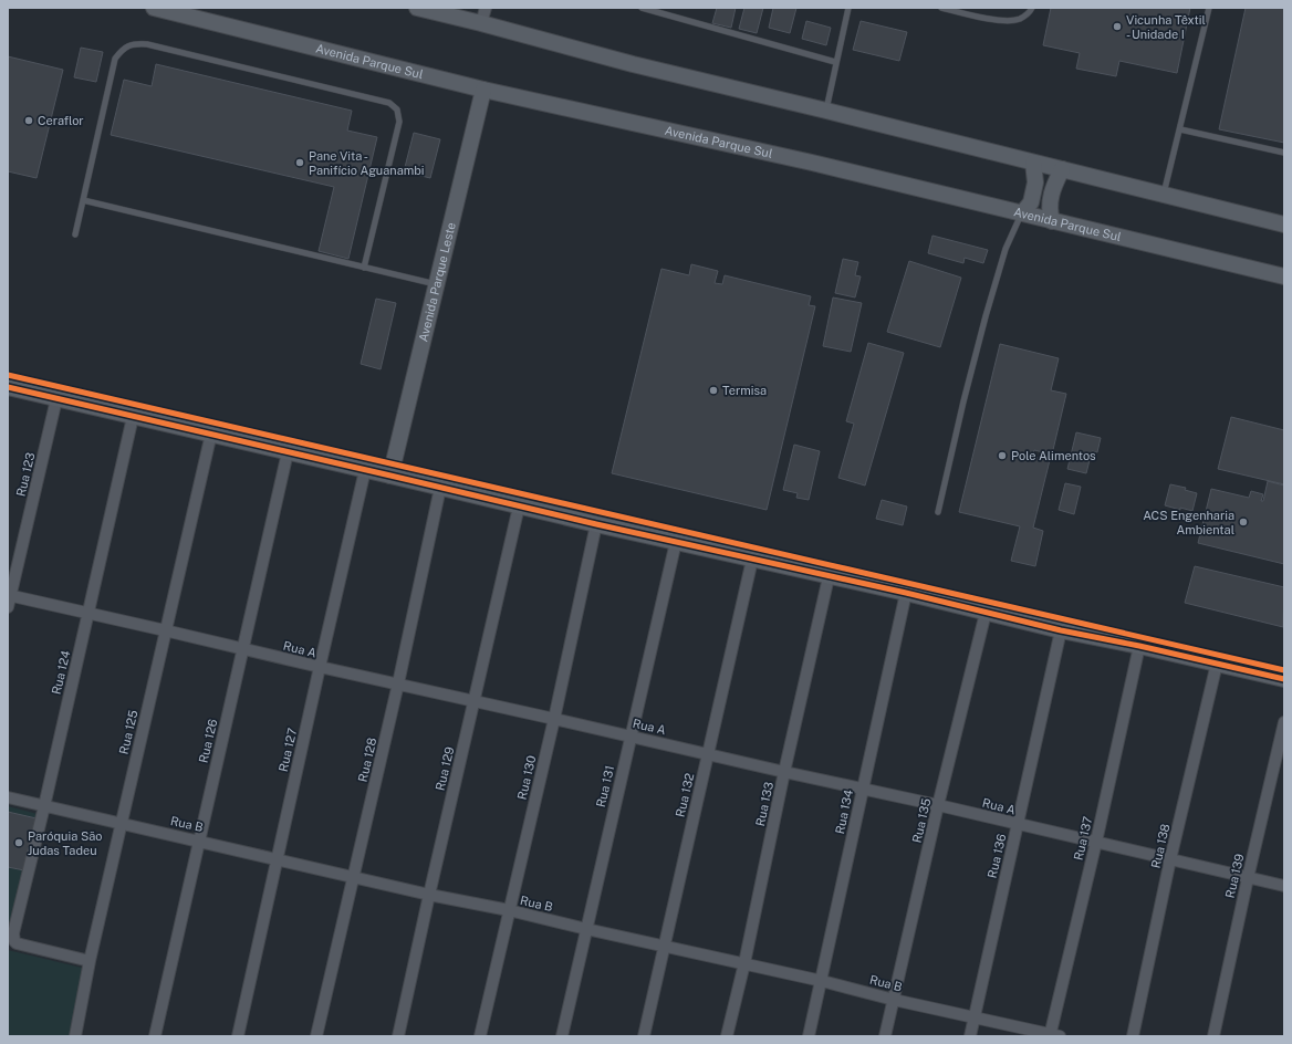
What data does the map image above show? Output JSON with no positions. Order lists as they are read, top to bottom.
{
  "streets": {
    "street": [
      "Avenida Parque Sul",
      "Avenida Parque Leste",
      "Rua 123",
      "Rua A",
      "Rua 124",
      "Rua 125",
      "Rua 126",
      "Rua 127",
      "Rua 128",
      "Rua 129",
      "Rua 130",
      "Rua 131",
      "Rua 132",
      "Rua 133",
      "Rua 134",
      "Rua 135",
      "Rua B",
      "Rua 137",
      "Rua 138",
      "Rua 136",
      "Rua 139"
    ]
  },
  "crossings": [
    ["Avenida Parque Sul", "Avenida Parque Leste"],
    ["Rua 123", "Rua A"],
    ["Rua A", "Rua 124"],
    ["Rua A", "Rua 125"],
    ["Rua A", "Rua 126"],
    ["Rua A", "Rua 127"],
    ["Rua A", "Rua 128"],
    ["Rua A", "Rua 129"],
    ["Rua A", "Rua 130"],
    ["Rua A", "Rua 131"],
    ["Rua A", "Rua 132"],
    ["Rua A", "Rua 133"],
    ["Rua A", "Rua 134"],
    ["Rua A", "Rua 135"],
    ["Rua A", "Rua 137"],
    ["Rua A", "Rua 138"],
    ["Rua A", "Rua 136"],
    ["Rua A", "Rua 139"],
    ["Rua 124", "Rua 125"],
    ["Rua 124", "Rua B"],
    ["Rua 125", "Rua B"],
    ["Rua 126", "Rua B"],
    ["Rua 127", "Rua B"],
    ["Rua 128", "Rua B"],
    ["Rua 129", "Rua B"],
    ["Rua 130", "Rua B"],
    ["Rua 131", "Rua B"],
    ["Rua 132", "Rua B"],
    ["Rua 133", "Rua B"],
    ["Rua 134", "Rua B"],
    ["Rua 135", "Rua B"],
    ["Rua B", "Rua 137"],
    ["Rua B", "Rua 136"]
  ],
  "places": [
    "Vicunha Têxtil - Unidade I",
    "Ceraflor",
    "Pane Vita - Panifício Aguanambi",
    "Termisa",
    "Pole Alimentos",
    "ACS Engenharia Ambiental",
    "Paróquia São Judas Tadeu"
  ]
}
